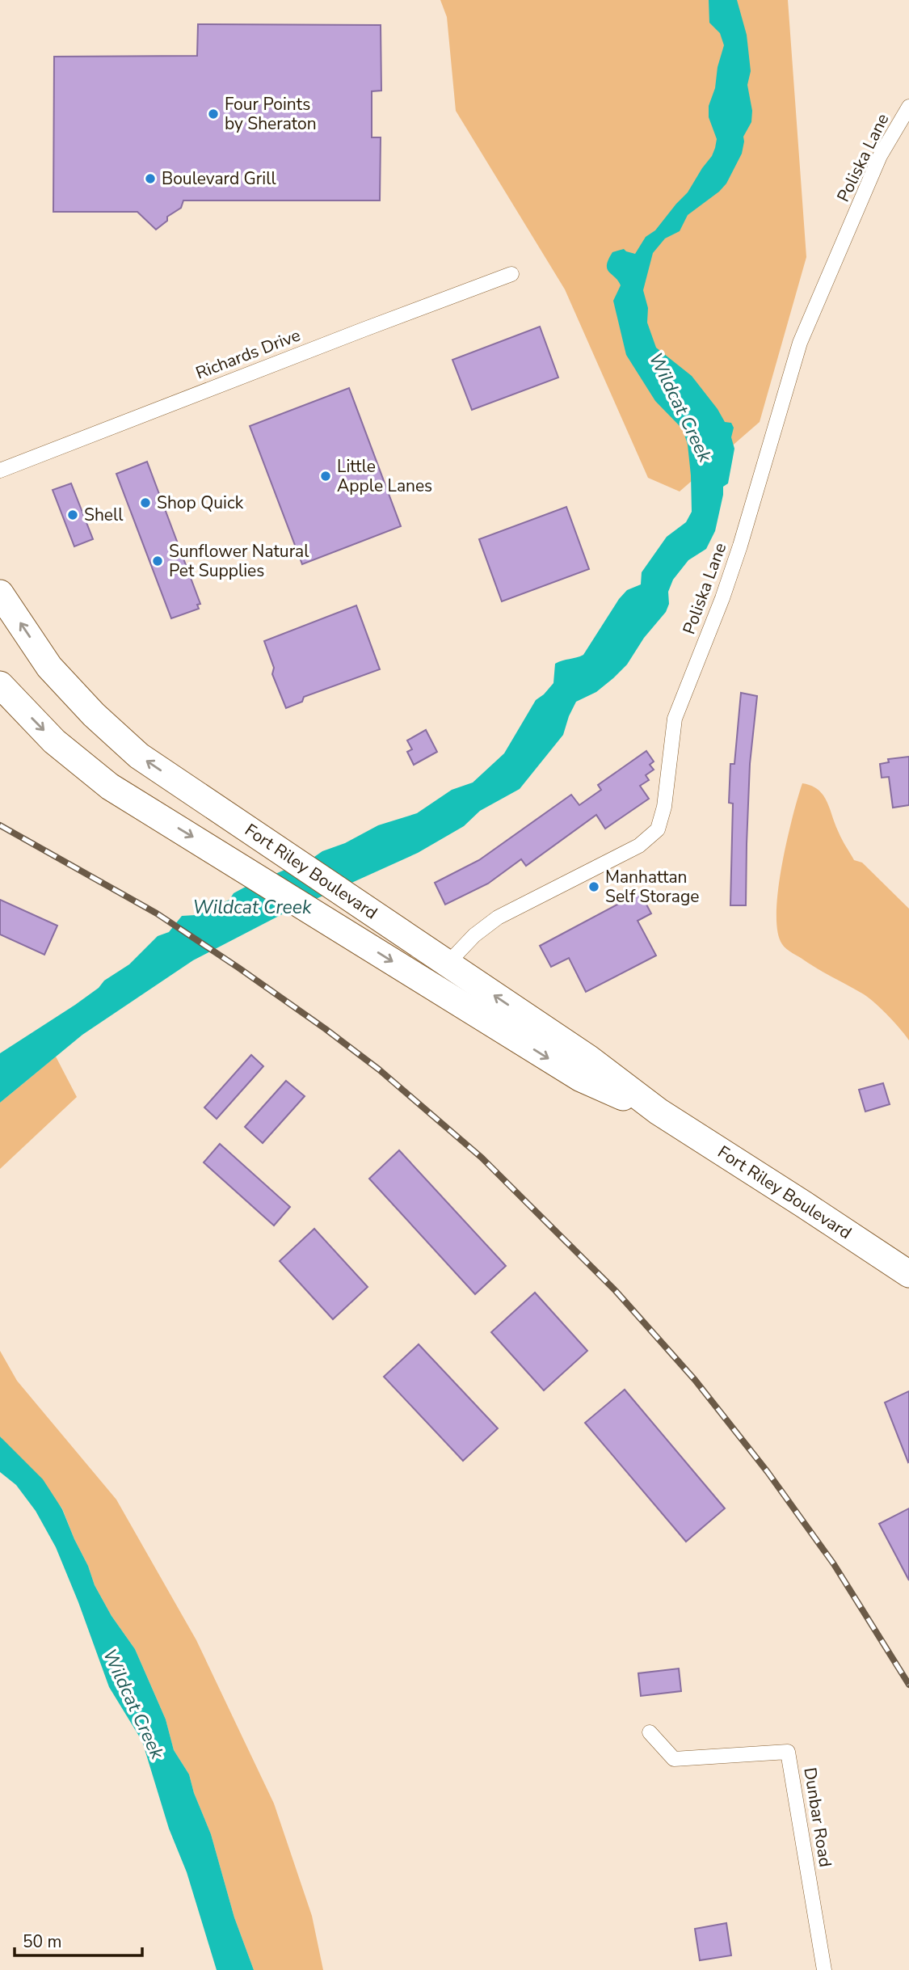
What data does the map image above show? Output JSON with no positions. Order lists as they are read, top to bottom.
{
  "streets": {
    "highway": ["Fort Riley Boulevard"],
    "street": ["Poliska Lane", "Richards Drive", "Dunbar Road"]
  },
  "crossings": [
    ["Poliska Lane", "Fort Riley Boulevard"]
  ],
  "water": ["Wildcat Creek"],
  "places": [
    "Four Points by Sheraton",
    "Boulevard Grill",
    "Little Apple Lanes",
    "Shop Quick",
    "Shell",
    "Sunflower Natural Pet Supplies",
    "Manhattan Self Storage"
  ],
  "scale_bar": "50 m"
}
